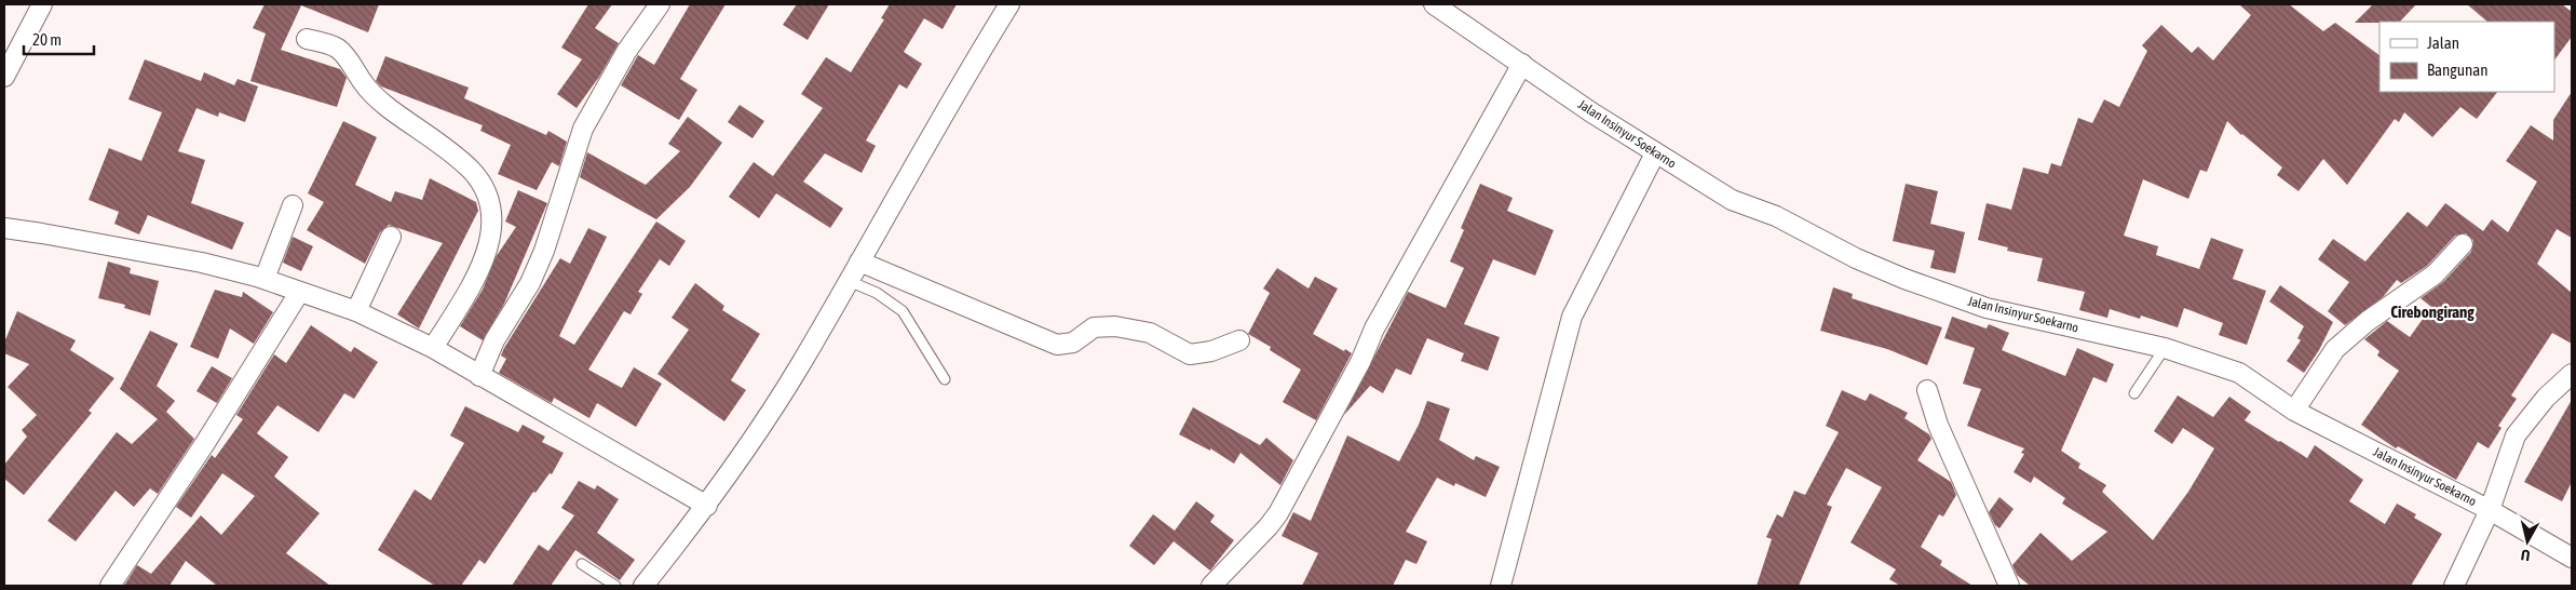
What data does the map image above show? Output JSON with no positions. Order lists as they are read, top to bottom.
{
  "streets": {
    "street": ["Jalan Insinyur Soekarno"]
  },
  "districts": ["Cirebongirang"],
  "legend": ["Jalan", "Bangunan"],
  "scale_bar": "20 m",
  "north": "bottom"
}
